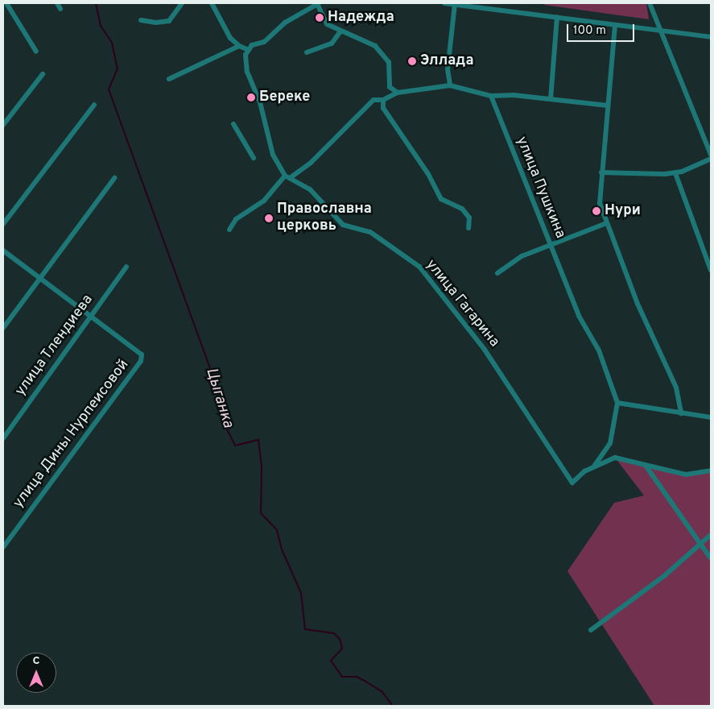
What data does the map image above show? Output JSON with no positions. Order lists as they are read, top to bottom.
{
  "streets": {
    "street": [
      "улица Пушкина",
      "улица Гагарина",
      "улица Тлендиева",
      "улица Дины Нурпеисовой"
    ]
  },
  "crossings": [
    ["улица Пушкина", "улица Гагарина"],
    ["улица Тлендиева", "улица Дины Нурпеисовой"]
  ],
  "water": ["Цыганка"],
  "places": [
    "Надежда",
    "Эллада",
    "Береке",
    "Нури",
    "Православна церковь"
  ],
  "scale_bar": "100 m",
  "north": "top"
}
